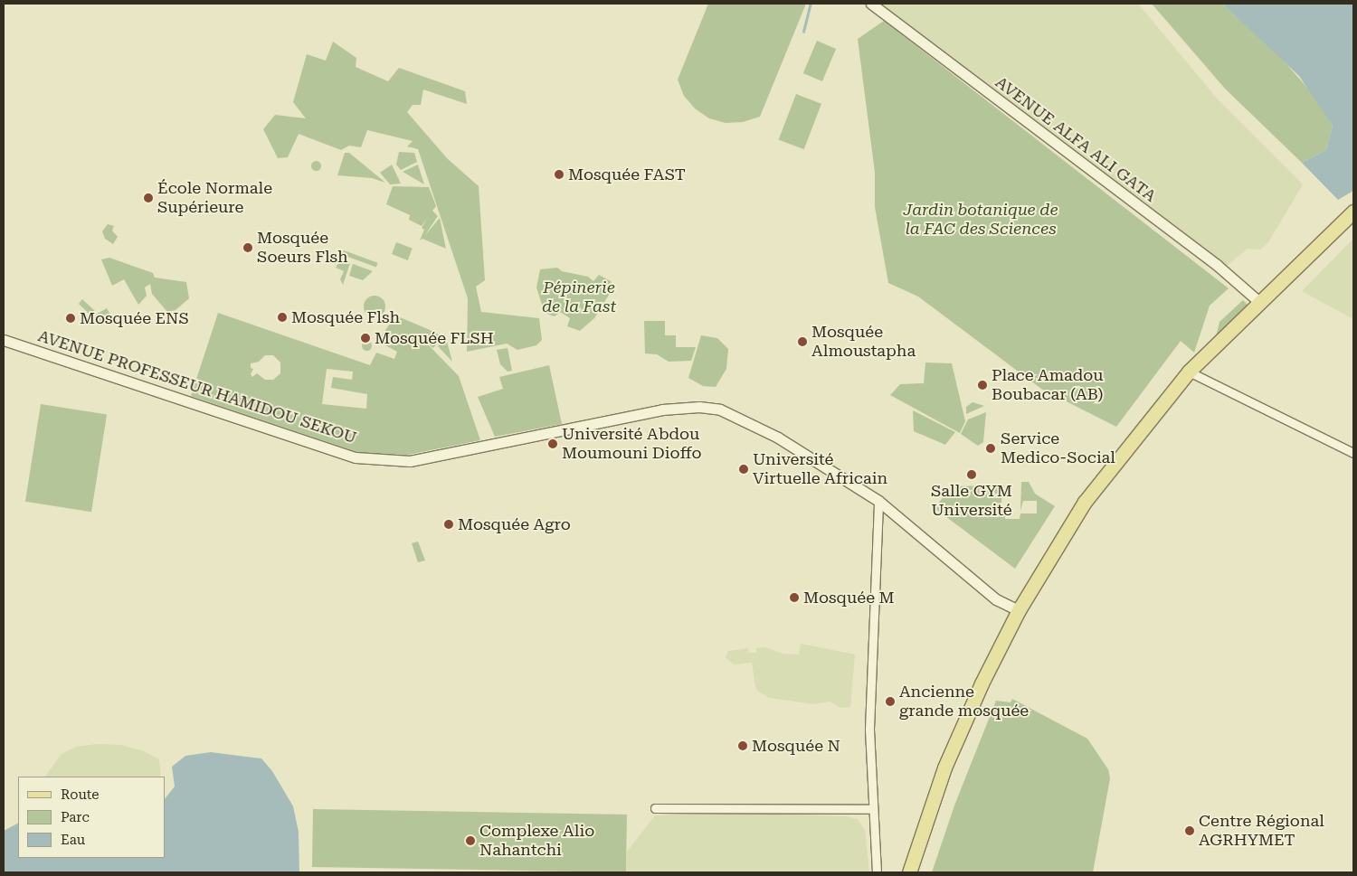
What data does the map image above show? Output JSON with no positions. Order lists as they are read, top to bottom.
{
  "streets": {
    "street": ["AVENUE ALFA ALI GATA", "AVENUE PROFESSEUR HAMIDOU SEKOU"]
  },
  "parks": ["Jardin botanique de la FAC des Sciences", "Pépinerie de la Fast"],
  "places": [
    "Mosquée FAST",
    "École Normale Supérieure",
    "Mosquée Soeurs Flsh",
    "Mosquée Flsh",
    "Mosquée ENS",
    "Mosquée FLSH",
    "Mosquée Almoustapha",
    "Place Amadou Boubacar (AB)",
    "Université Abdou Moumouni Dioffo",
    "Service Medico-Social",
    "Université Virtuelle Africain",
    "Salle GYM Université",
    "Mosquée Agro",
    "Mosquée M",
    "Ancienne grande mosquée",
    "Mosquée N",
    "Centre Régional AGRHYMET",
    "Complexe Alio Nahantchi"
  ],
  "legend": ["Route", "Parc", "Eau"]
}
